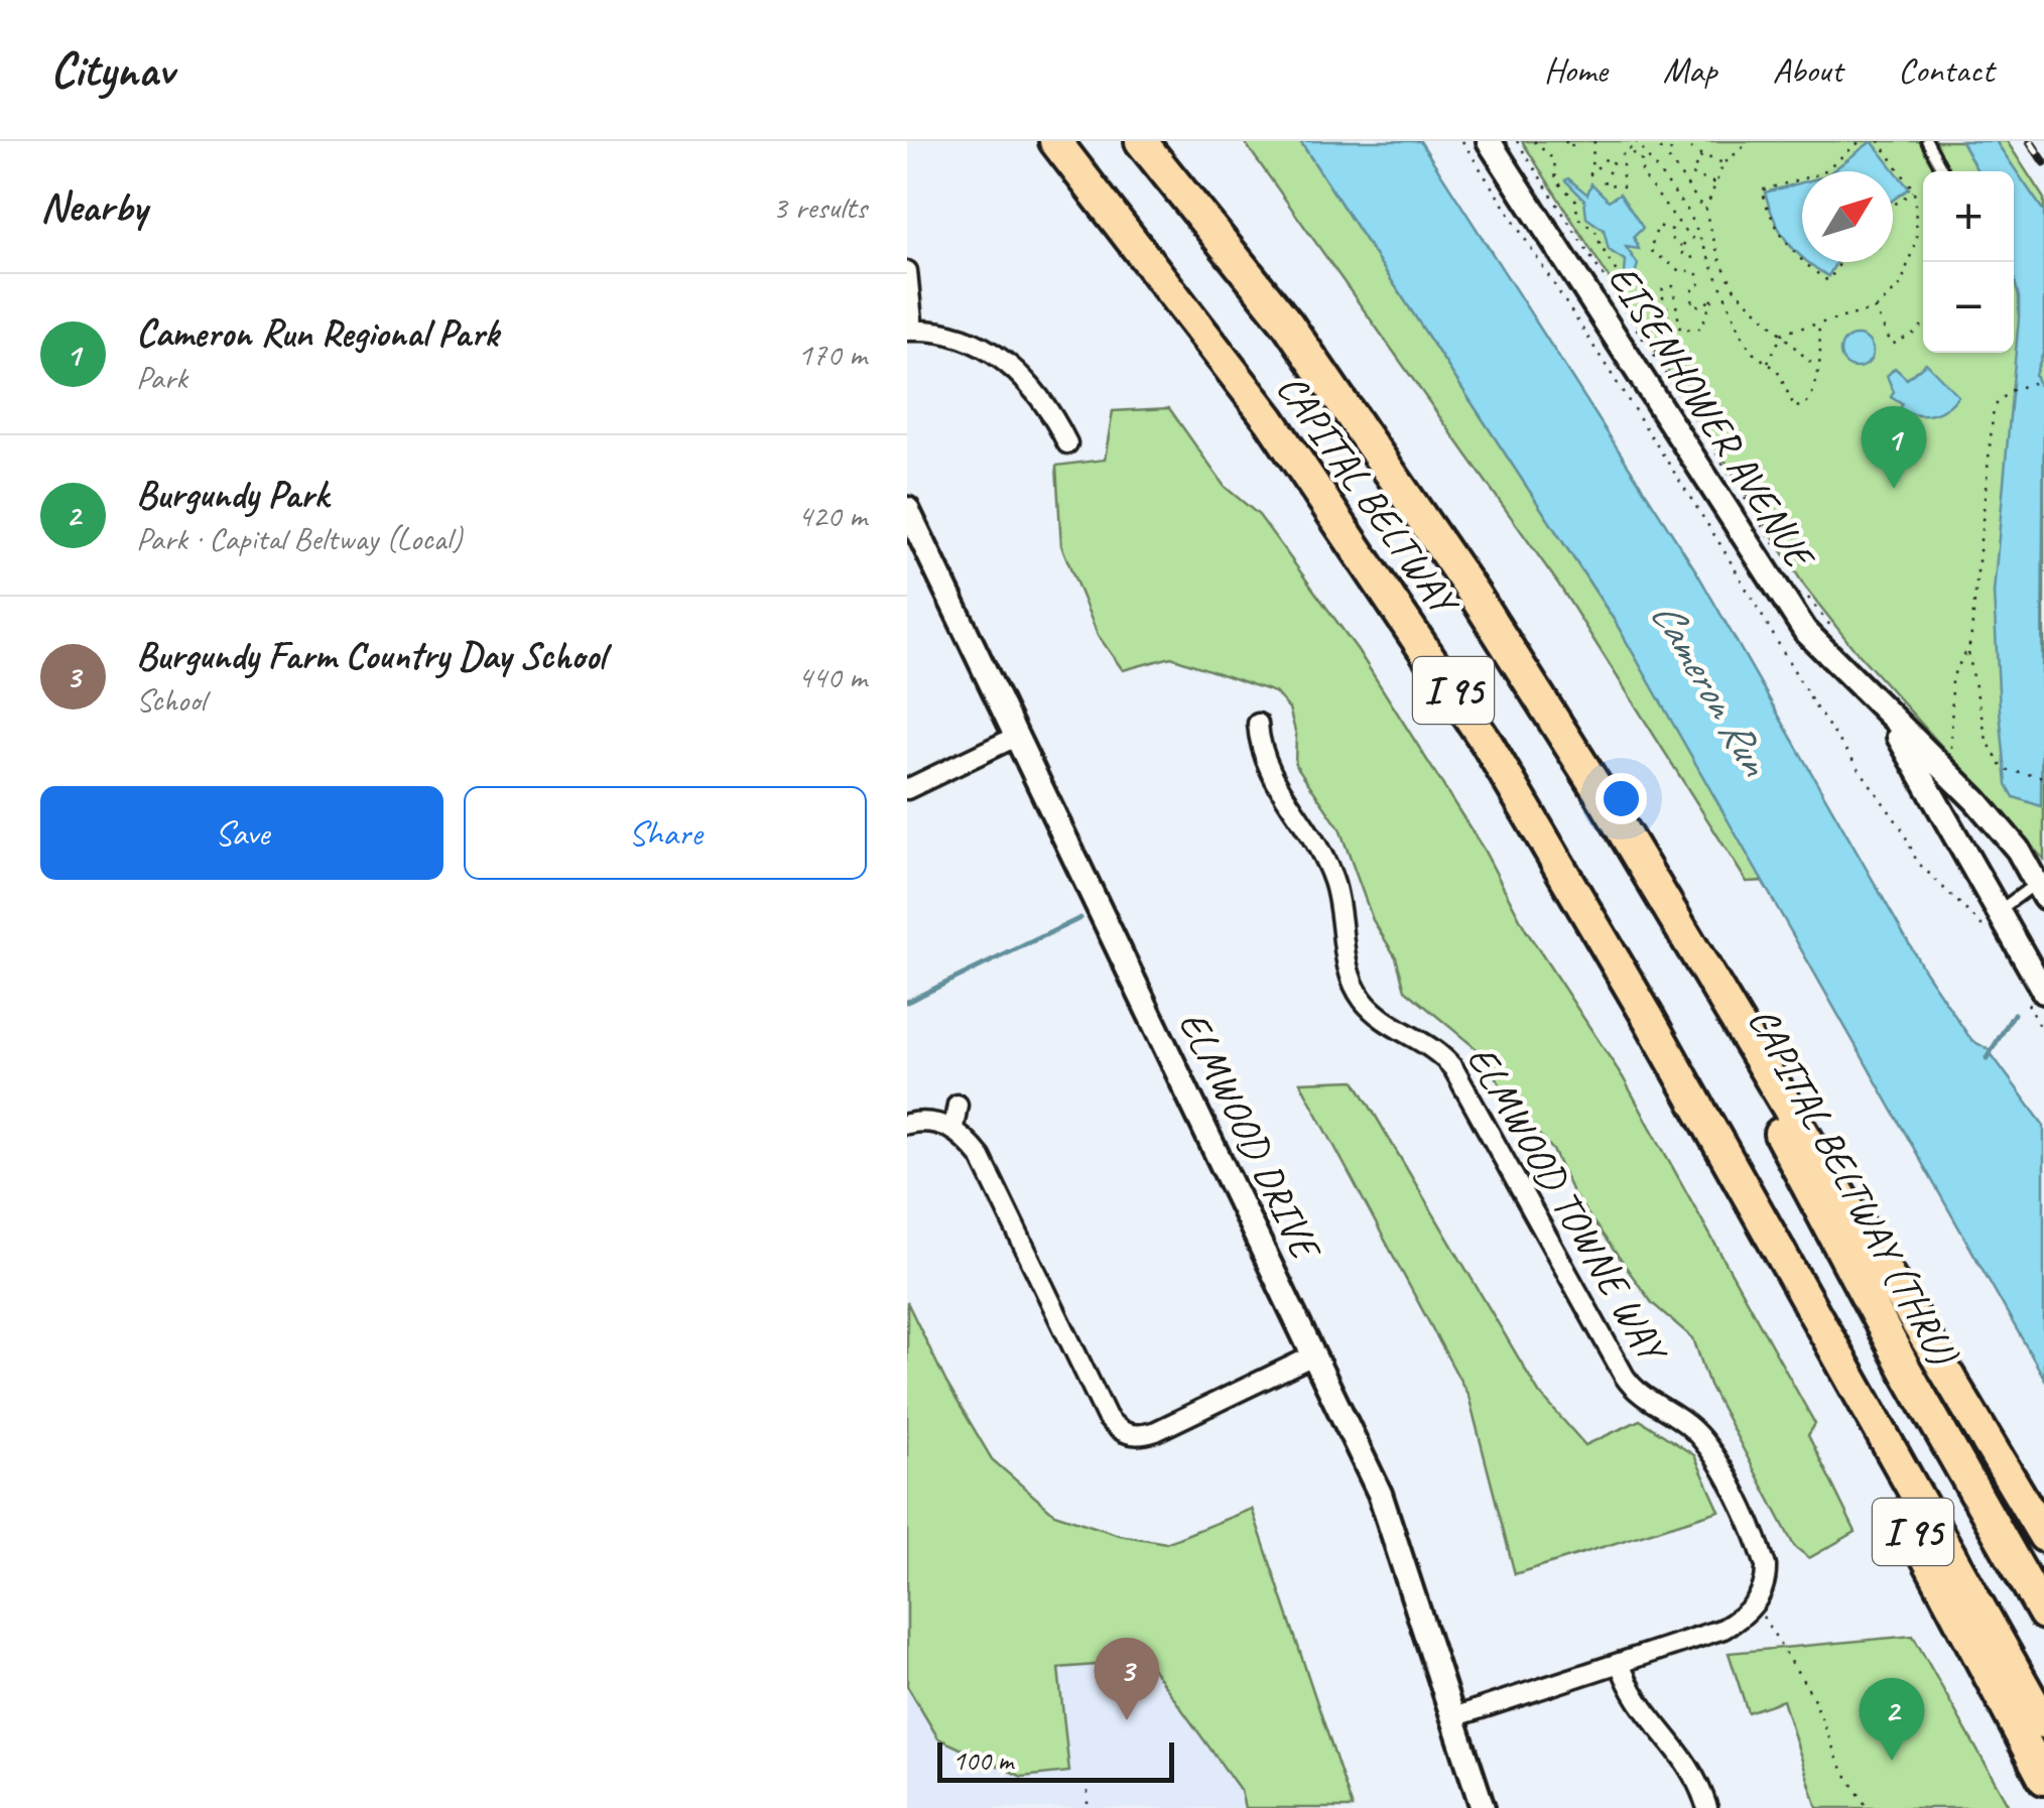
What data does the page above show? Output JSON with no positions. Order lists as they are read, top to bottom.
{
  "streets": {
    "highway": ["CAPITAL BELTWAY", "I 95", "CAPITAL BELTWAY (THRU)"],
    "street": ["EISENHOWER AVENUE", "ELMWOOD DRIVE", "ELMWOOD TOWNE WAY"]
  },
  "crossings": [
    ["CAPITAL BELTWAY", "I 95"],
    ["CAPITAL BELTWAY", "CAPITAL BELTWAY (THRU)"],
    ["I 95", "CAPITAL BELTWAY (THRU)"]
  ],
  "water": ["Cameron Run"],
  "scale_bar": "100 m",
  "north": "top right",
  "page": {
    "header": "Citynav",
    "nav": [
      "Home",
      "Map",
      "About",
      "Contact"
    ],
    "heading": ["Nearby", "3 results"],
    "map_buttons": ["+", "−"],
    "list": [
      {
        "mark": "1",
        "name": "Cameron Run Regional Park",
        "note": "Park",
        "value": "170 m"
      },
      {
        "mark": "2",
        "name": "Burgundy Park",
        "note": "Park · Capital Beltway (Local)",
        "value": "420 m"
      },
      {
        "mark": "3",
        "name": "Burgundy Farm Country Day School",
        "note": "School",
        "value": "440 m"
      }
    ],
    "pins": ["1", "3", "2"],
    "buttons": ["Save", "Share"],
    "scale": "100 m"
  }
}
